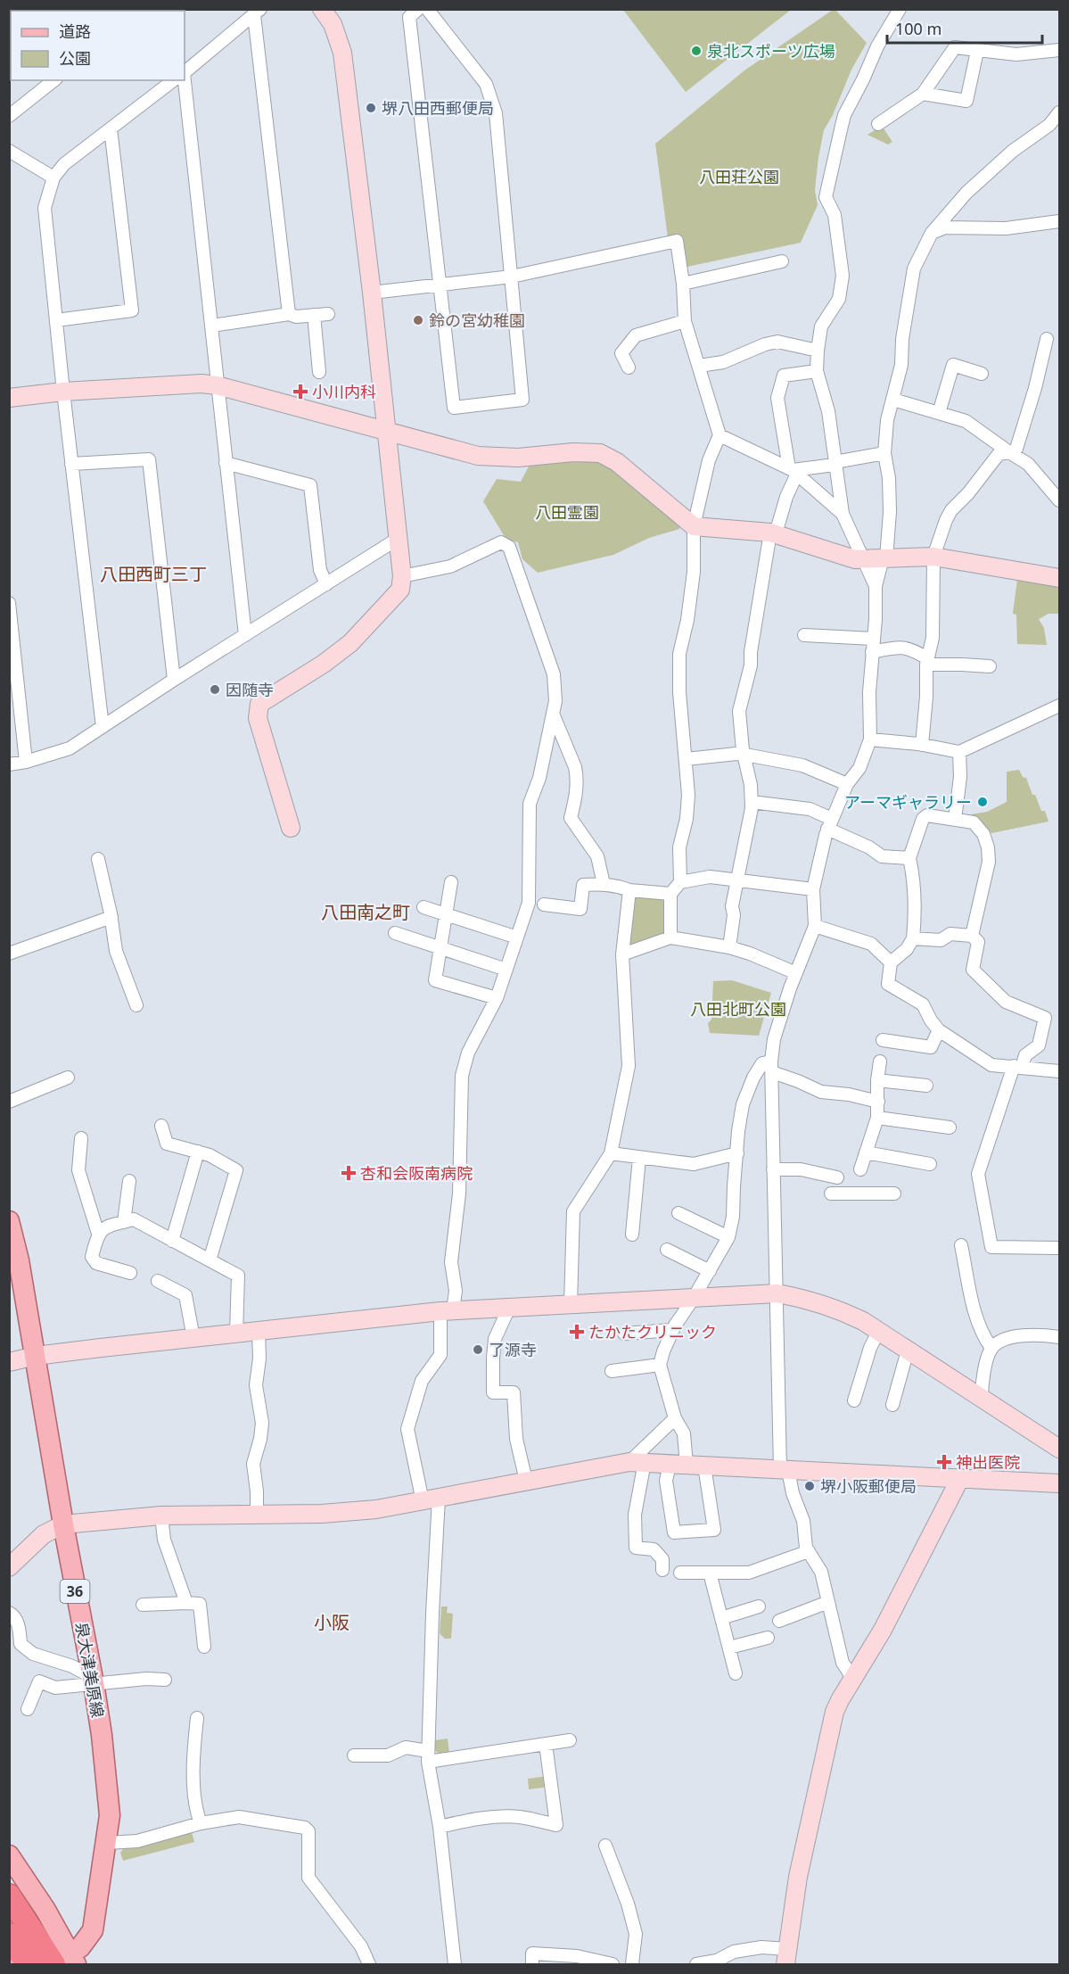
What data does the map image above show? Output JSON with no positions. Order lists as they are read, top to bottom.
{
  "streets": {
    "main road": ["36", "泉大津美原線"]
  },
  "districts": ["八田西町三丁", "八田南之町", "小阪"],
  "parks": ["八田荘公園", "八田霊園", "八田北町公園"],
  "places": {
    "other": [
      "泉北スポーツ広場",
      "堺八田西郵便局",
      "鈴の宮幼稚園",
      "因随寺",
      "アーマギャラリー",
      "了源寺",
      "堺小阪郵便局"
    ],
    "health": [
      "小川内科",
      "杏和会阪南病院",
      "たかたクリニック",
      "神出医院"
    ]
  },
  "legend": ["道路", "公園"],
  "scale_bar": "100 m"
}
